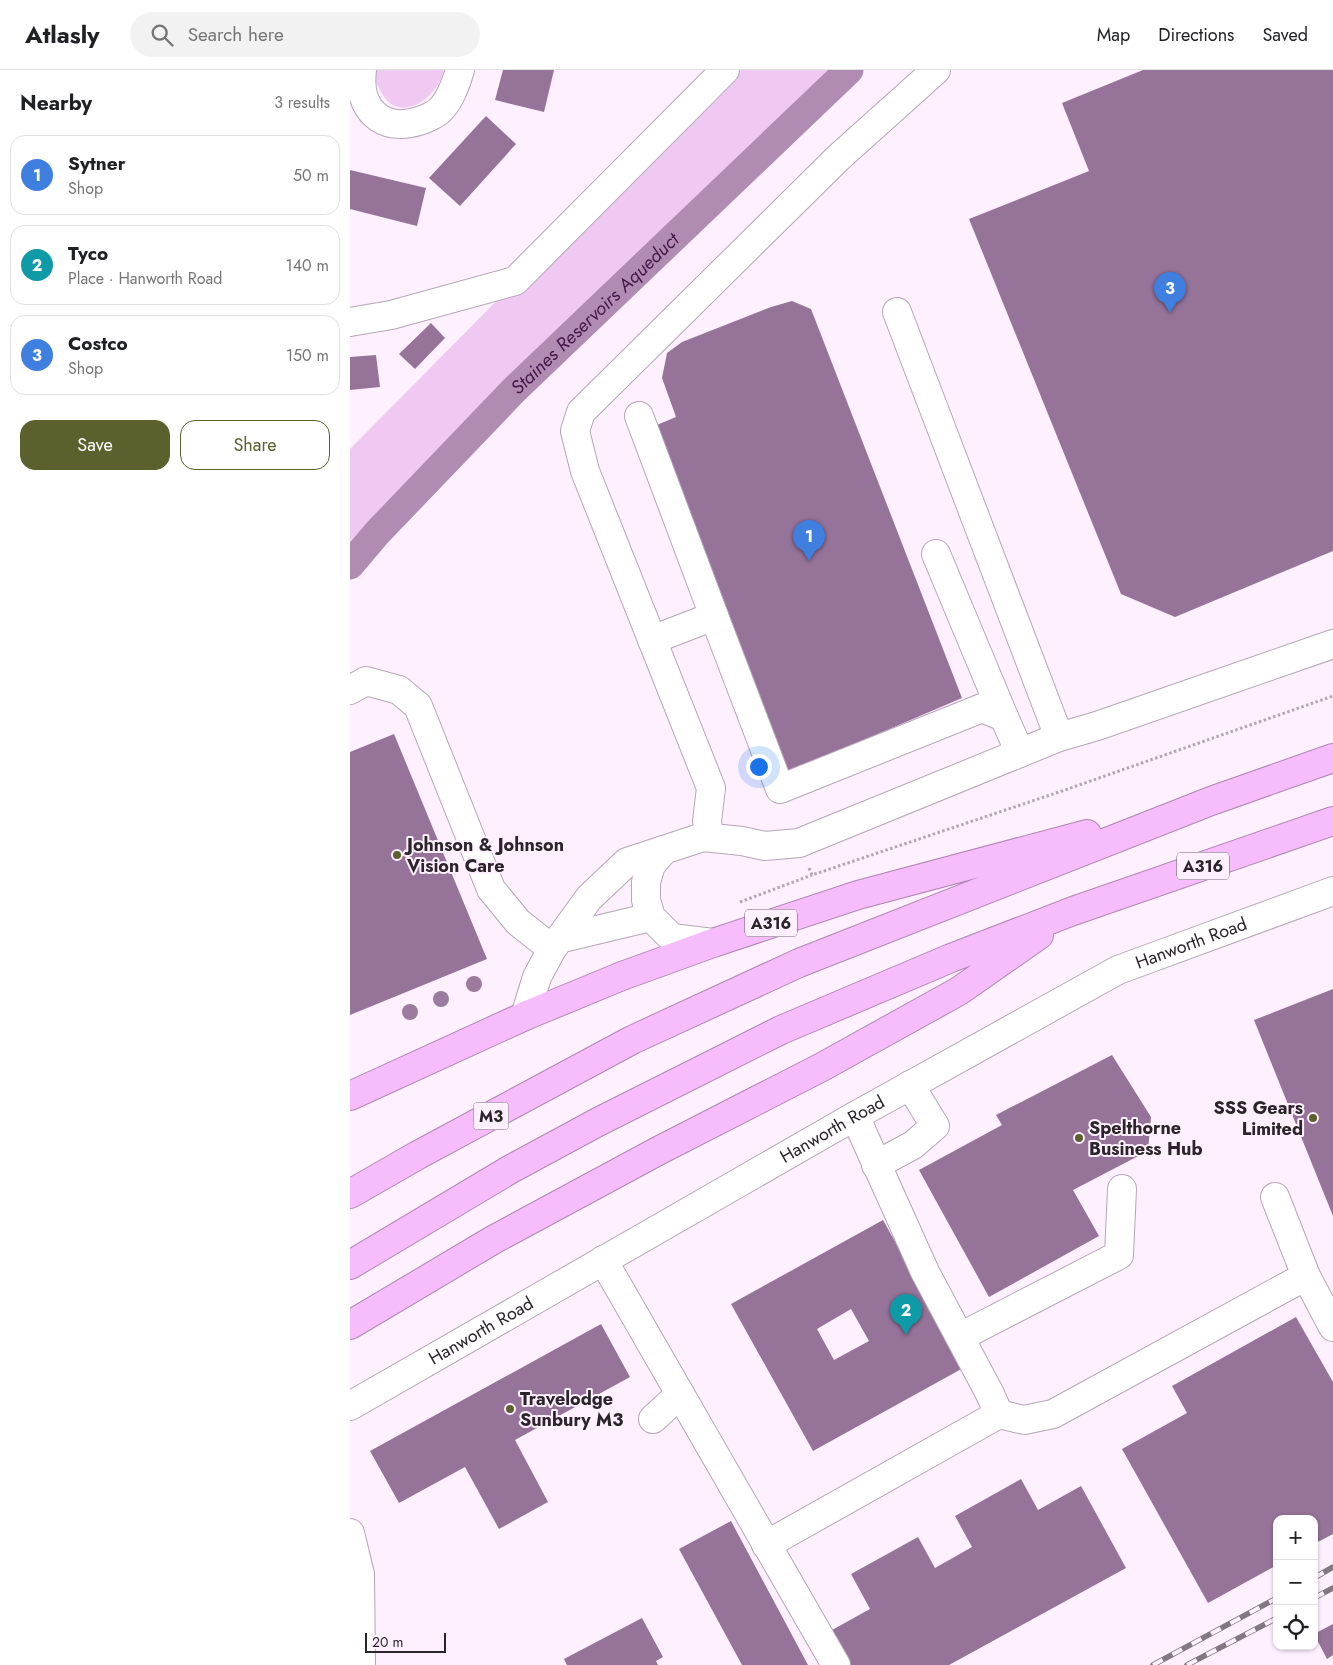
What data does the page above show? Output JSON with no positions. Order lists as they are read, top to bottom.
{
  "streets": {
    "highway": ["A316", "M3"],
    "street": ["Hanworth Road"]
  },
  "crossings": [
    ["A316", "M3"]
  ],
  "water": ["Staines Reservoirs Aqueduct"],
  "places": [
    "Johnson & Johnson Vision Care",
    "SSS Gears Limited",
    "Spelthorne Business Hub",
    "Travelodge Sunbury M3"
  ],
  "scale_bar": "20 m",
  "page": {
    "header": "Atlasly",
    "search": "Search here",
    "nav": ["Map", "Directions", "Saved"],
    "heading": ["Nearby", "3 results"],
    "list": [
      {
        "mark": "1",
        "name": "Sytner",
        "note": "Shop",
        "value": "50 m"
      },
      {
        "mark": "2",
        "name": "Tyco",
        "note": "Place · Hanworth Road",
        "value": "140 m"
      },
      {
        "mark": "3",
        "name": "Costco",
        "note": "Shop",
        "value": "150 m"
      }
    ],
    "pins": ["3", "1", "2"],
    "buttons": ["Save", "Share"],
    "map_buttons": ["+", "−"],
    "scale": "20 m"
  }
}
